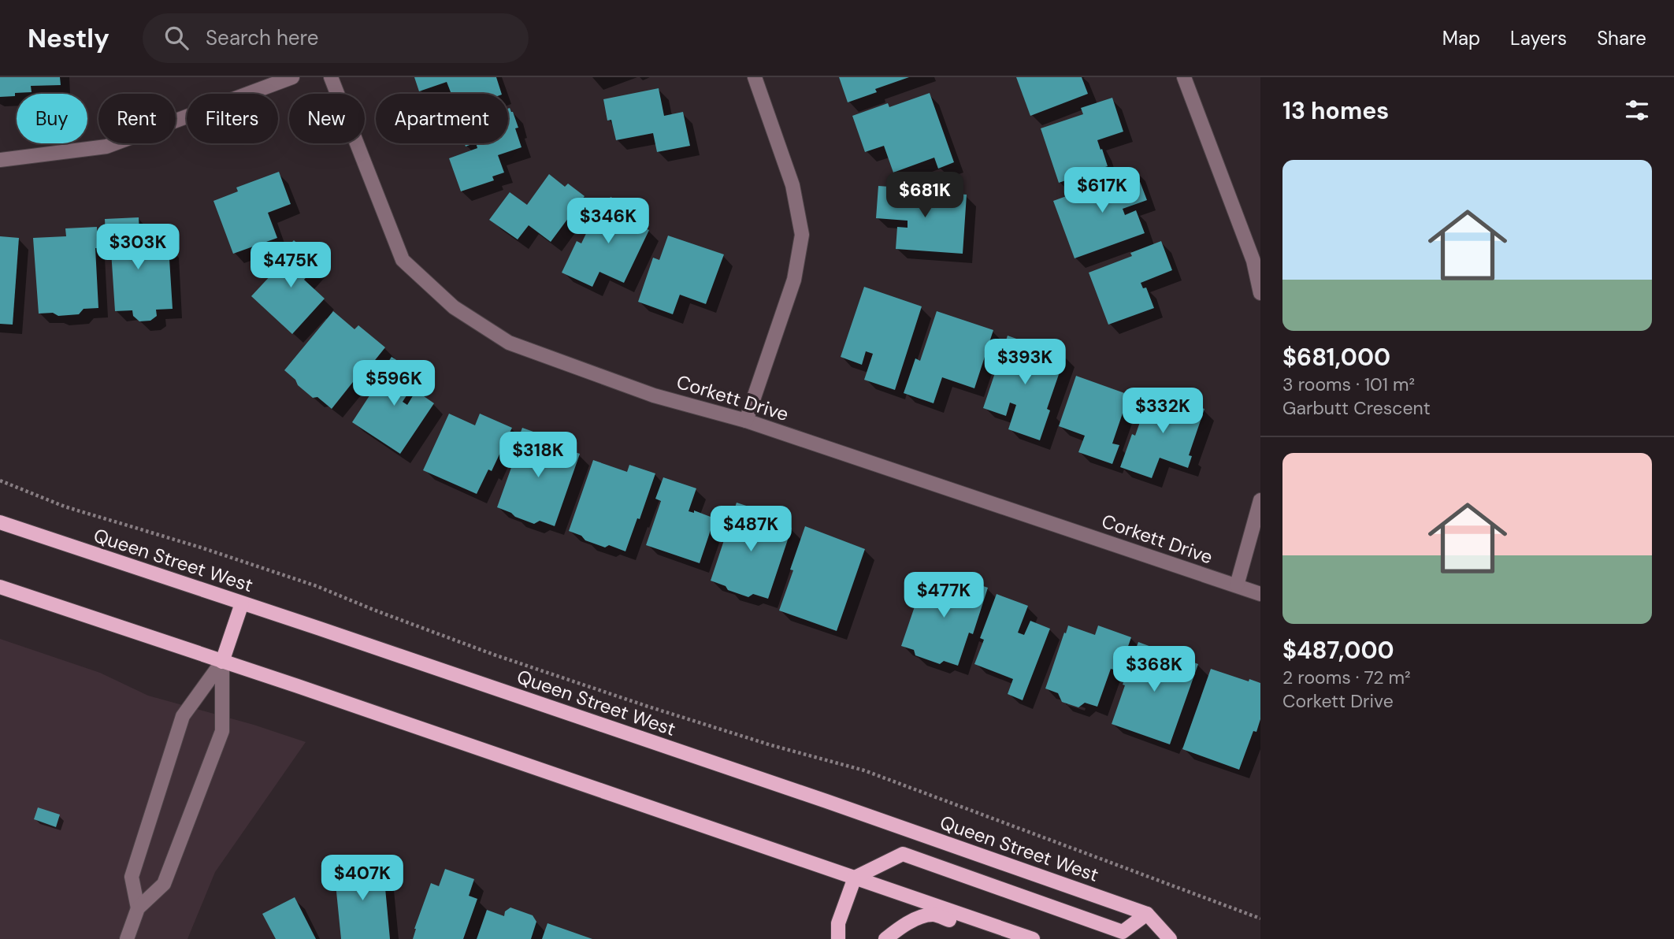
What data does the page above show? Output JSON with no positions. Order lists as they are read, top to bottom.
{
  "streets": {
    "main road": ["Queen Street West"],
    "street": ["Corkett Drive"]
  },
  "page": {
    "header": "Nestly",
    "search": "Search here",
    "nav": ["Map", "Layers", "Share"],
    "heading": "13 homes",
    "chip": [
      "Buy",
      "Rent",
      "Filters",
      "New",
      "Apartment"
    ],
    "list": [
      {
        "name": "$681,000",
        "note": "3 rooms · 101 m² · Garbutt Crescent"
      },
      {
        "name": "$487,000",
        "note": "2 rooms · 72 m² · Corkett Drive"
      }
    ],
    "price": [
      "$617K",
      "$681K",
      "$346K",
      "$303K",
      "$475K",
      "$393K",
      "$596K",
      "$332K",
      "$318K",
      "$487K",
      "$477K",
      "$368K",
      "$407K"
    ]
  }
}
